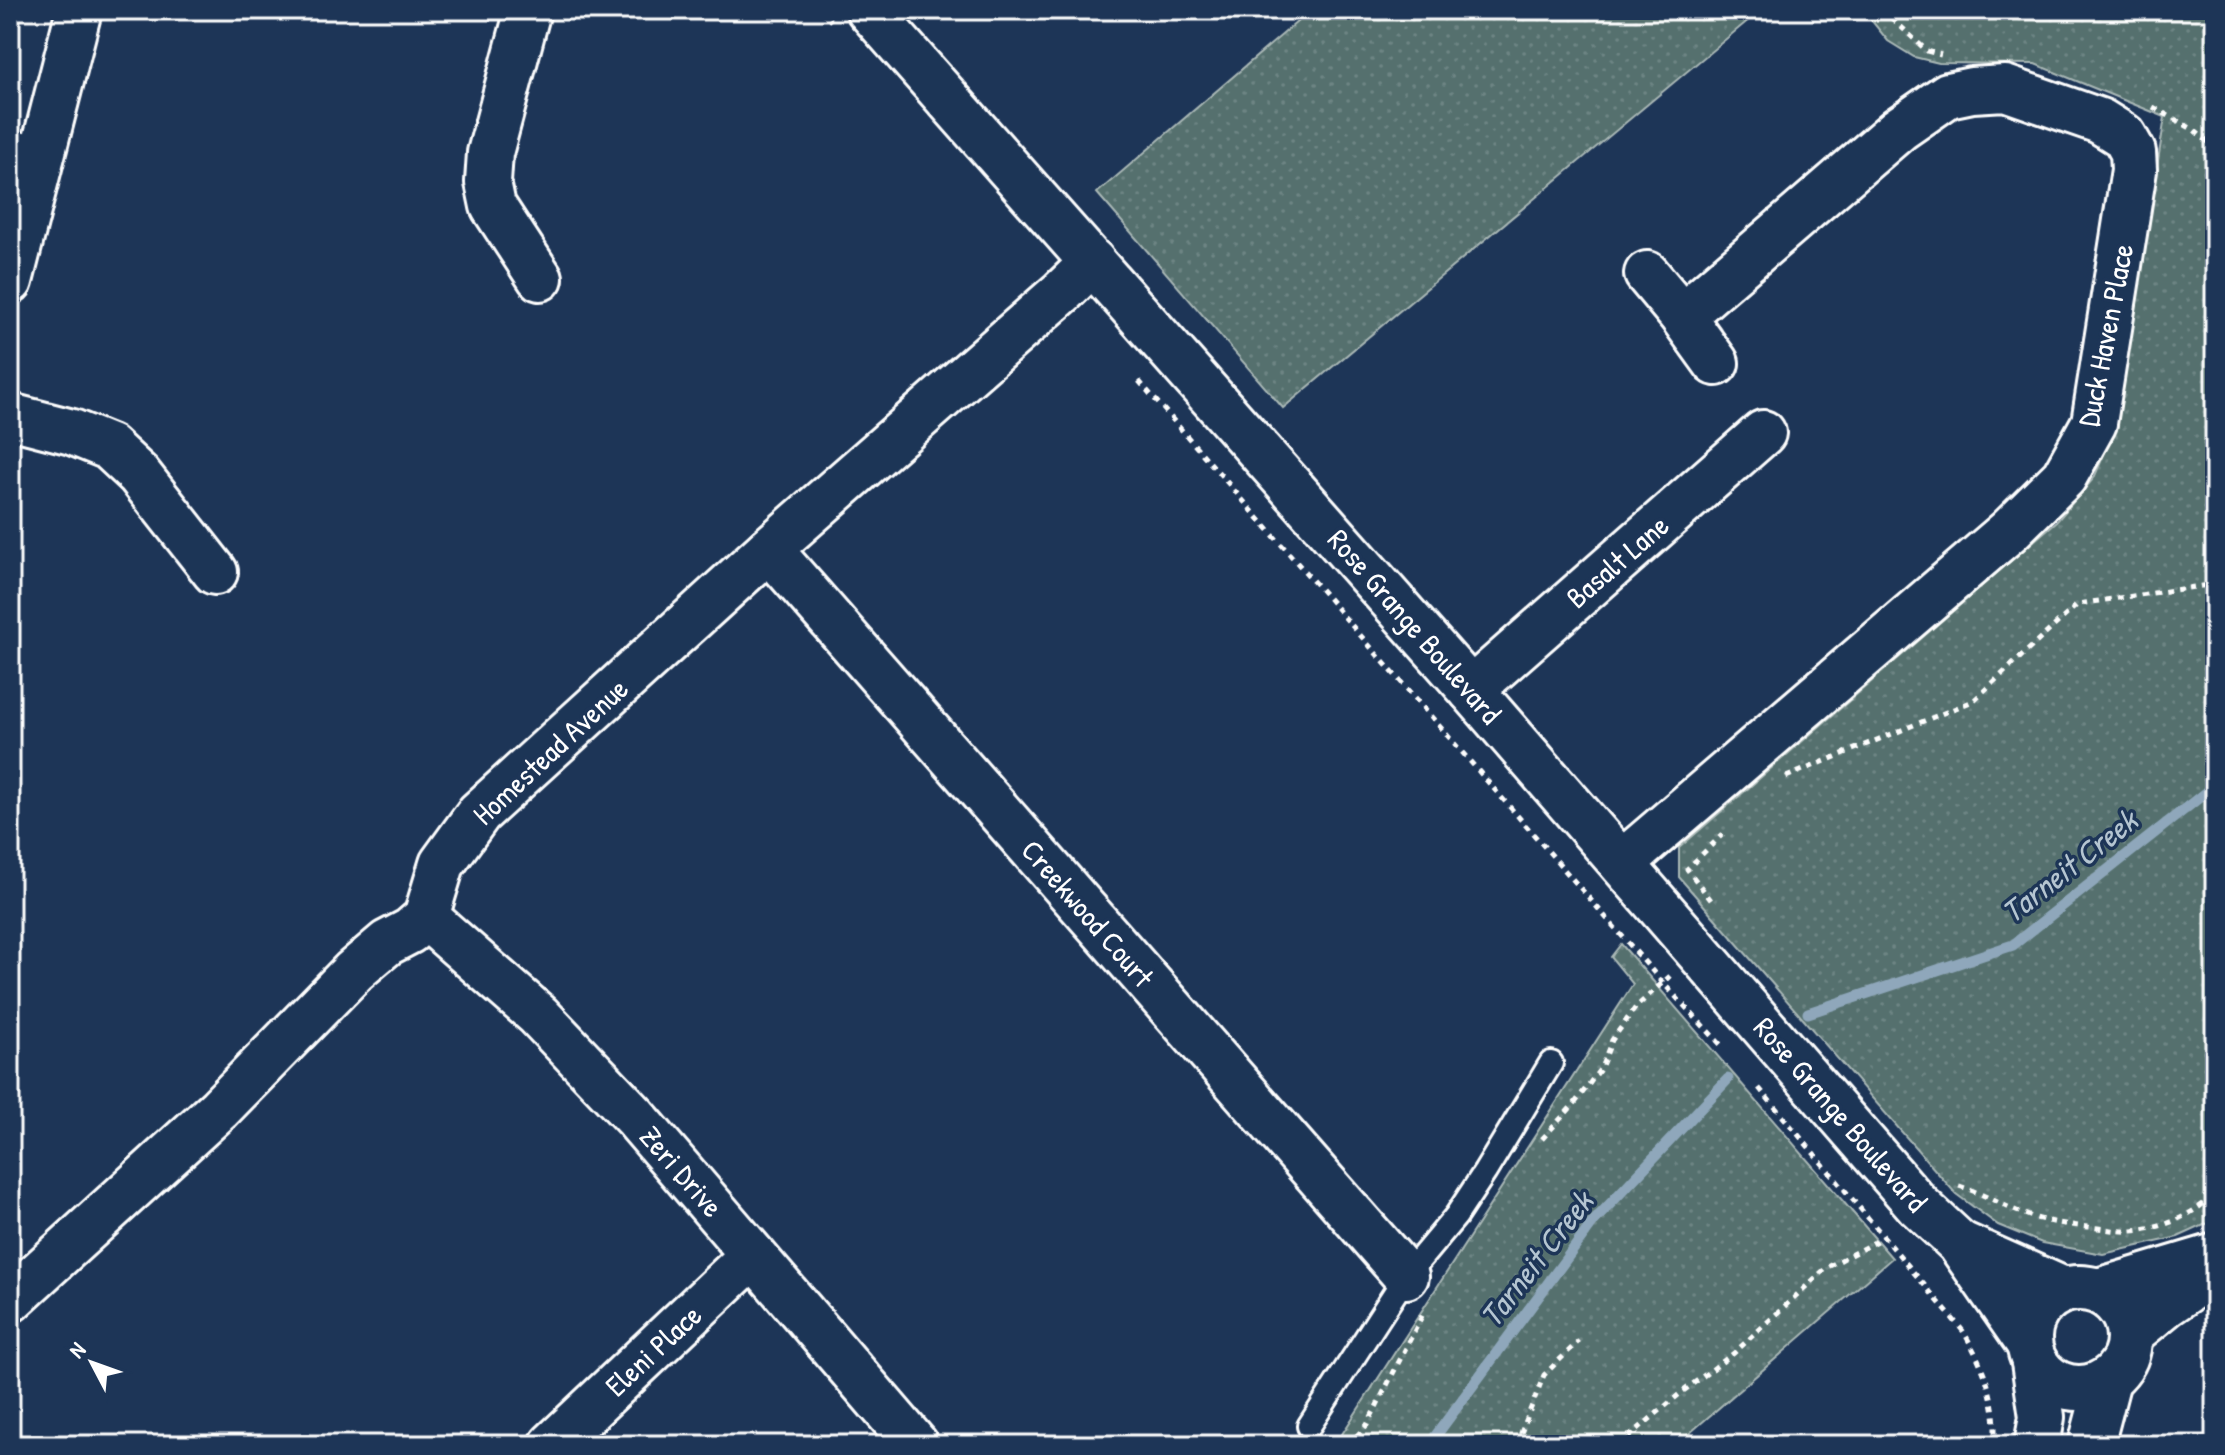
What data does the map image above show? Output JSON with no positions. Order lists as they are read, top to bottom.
{
  "streets": {
    "street": [
      "Duck Haven Place",
      "Basalt Lane",
      "Rose Grange Boulevard",
      "Homestead Avenue",
      "Creekwood Court",
      "Zeri Drive",
      "Eleni Place"
    ]
  },
  "crossings": [
    ["Duck Haven Place", "Rose Grange Boulevard"],
    ["Basalt Lane", "Rose Grange Boulevard"],
    ["Rose Grange Boulevard", "Homestead Avenue"],
    ["Homestead Avenue", "Creekwood Court"],
    ["Homestead Avenue", "Zeri Drive"],
    ["Zeri Drive", "Eleni Place"]
  ],
  "water": ["Tarneit Creek"],
  "north": "top left"
}
